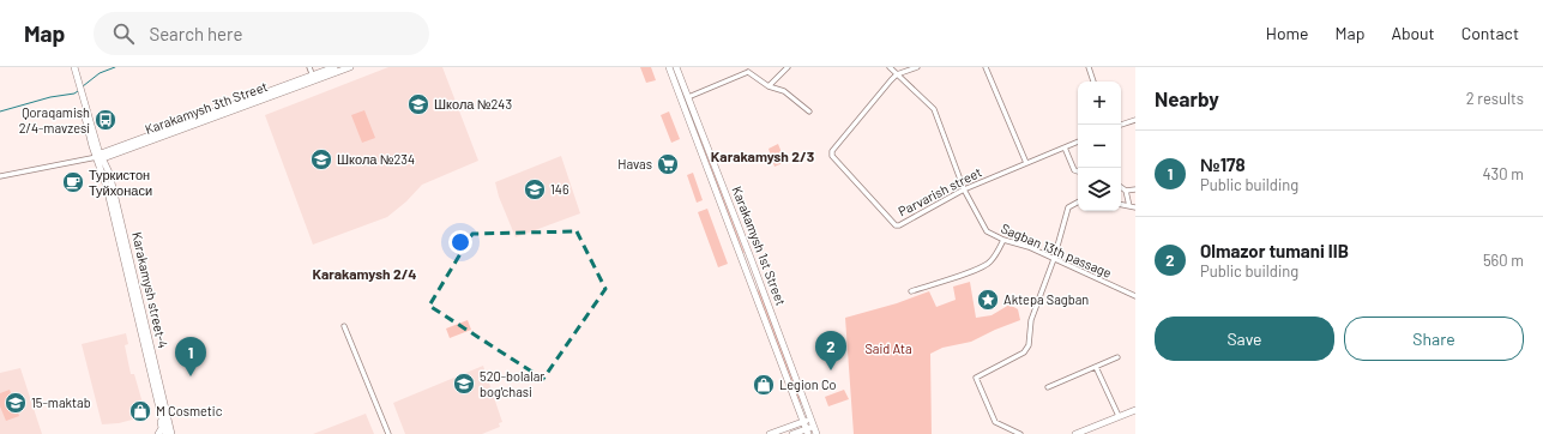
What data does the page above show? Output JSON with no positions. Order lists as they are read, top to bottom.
{
  "streets": {
    "main road": ["Karakamysh 3th Street", "Karakamysh 1st Street", "Karakamysh street-4"],
    "street": ["Parvarish street", "Sagban 13th passage"]
  },
  "crossings": [
    ["Karakamysh 3th Street", "Karakamysh street-4"],
    ["Parvarish street", "Sagban 13th passage"]
  ],
  "districts": ["Karakamysh 2/3", "Karakamysh 2/4"],
  "parks": ["Said Ata"],
  "places": {
    "school or university": [
      "Школа №243",
      "Школа №234",
      "146",
      "520-bolalar bog'chasi",
      "15-maktab"
    ],
    "bus stop": ["Qoraqamish 2/4-mavzesi"],
    "supermarket": ["Havas"],
    "cafe": ["Туркистон Туйхонаси"],
    "place": ["Aktepa Sagban"],
    "shop": ["Legion Co", "M Cosmetic"]
  },
  "page": {
    "header": "Map",
    "search": "Search here",
    "nav": [
      "Home",
      "Map",
      "About",
      "Contact"
    ],
    "heading": ["Nearby", "2 results"],
    "map_buttons": ["+", "−"],
    "list": [
      {
        "mark": "1",
        "name": "№178",
        "note": "Public building",
        "value": "430 m"
      },
      {
        "mark": "2",
        "name": "Olmazor tumani IIB",
        "note": "Public building",
        "value": "560 m"
      }
    ],
    "buttons": ["Save", "Share"],
    "pins": ["2", "1"]
  }
}
